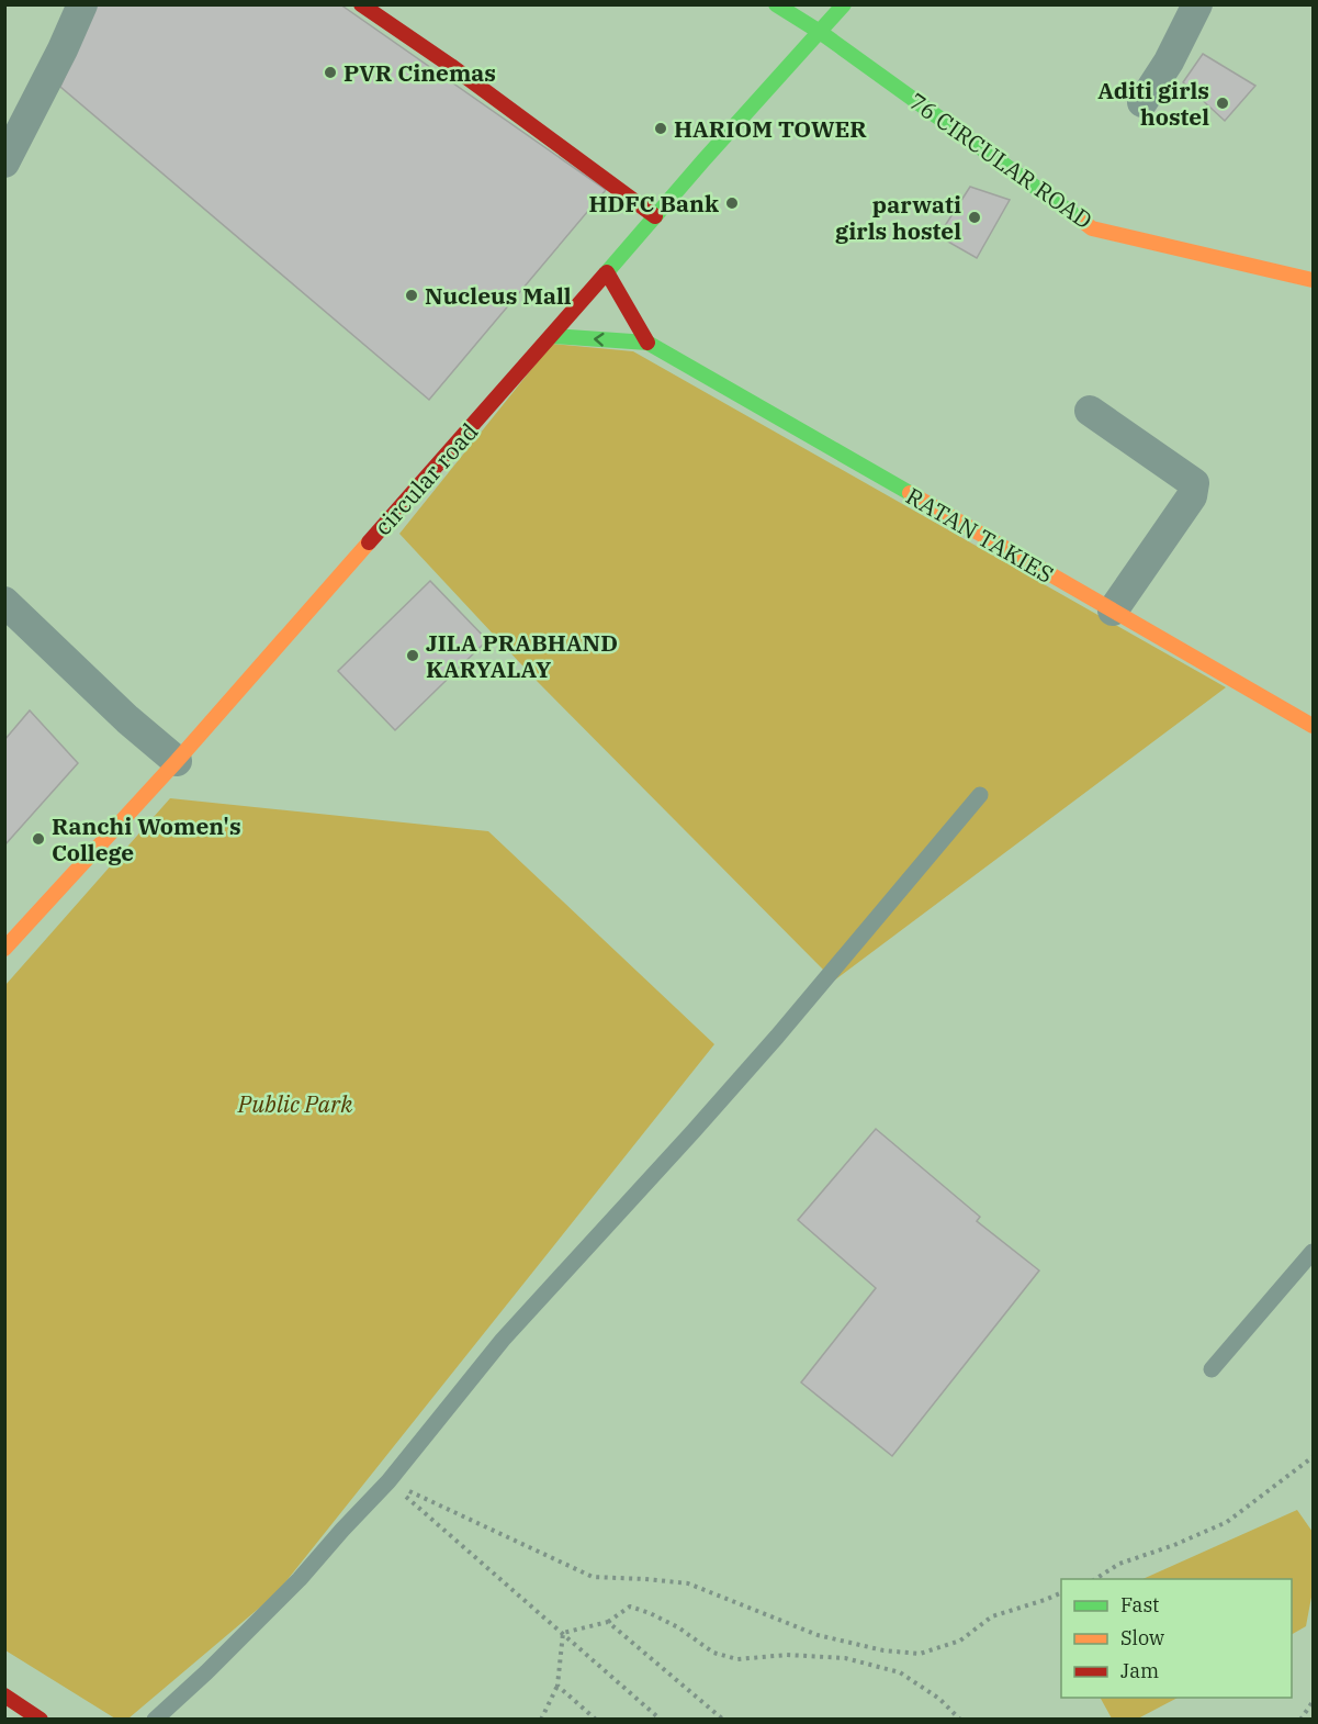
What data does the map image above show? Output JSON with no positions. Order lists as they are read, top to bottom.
{
  "streets": {
    "street": ["76 CIRCULAR ROAD", "circular road", "RATAN TAKIES"]
  },
  "crossings": [
    ["76 CIRCULAR ROAD", "circular road"],
    ["circular road", "RATAN TAKIES"]
  ],
  "parks": ["Public Park"],
  "places": [
    "PVR Cinemas",
    "Aditi girls hostel",
    "HARIOM TOWER",
    "HDFC Bank",
    "parwati girls hostel",
    "Nucleus Mall",
    "JILA PRABHAND KARYALAY",
    "Ranchi Women's College"
  ],
  "legend": ["Fast", "Slow", "Jam"]
}
